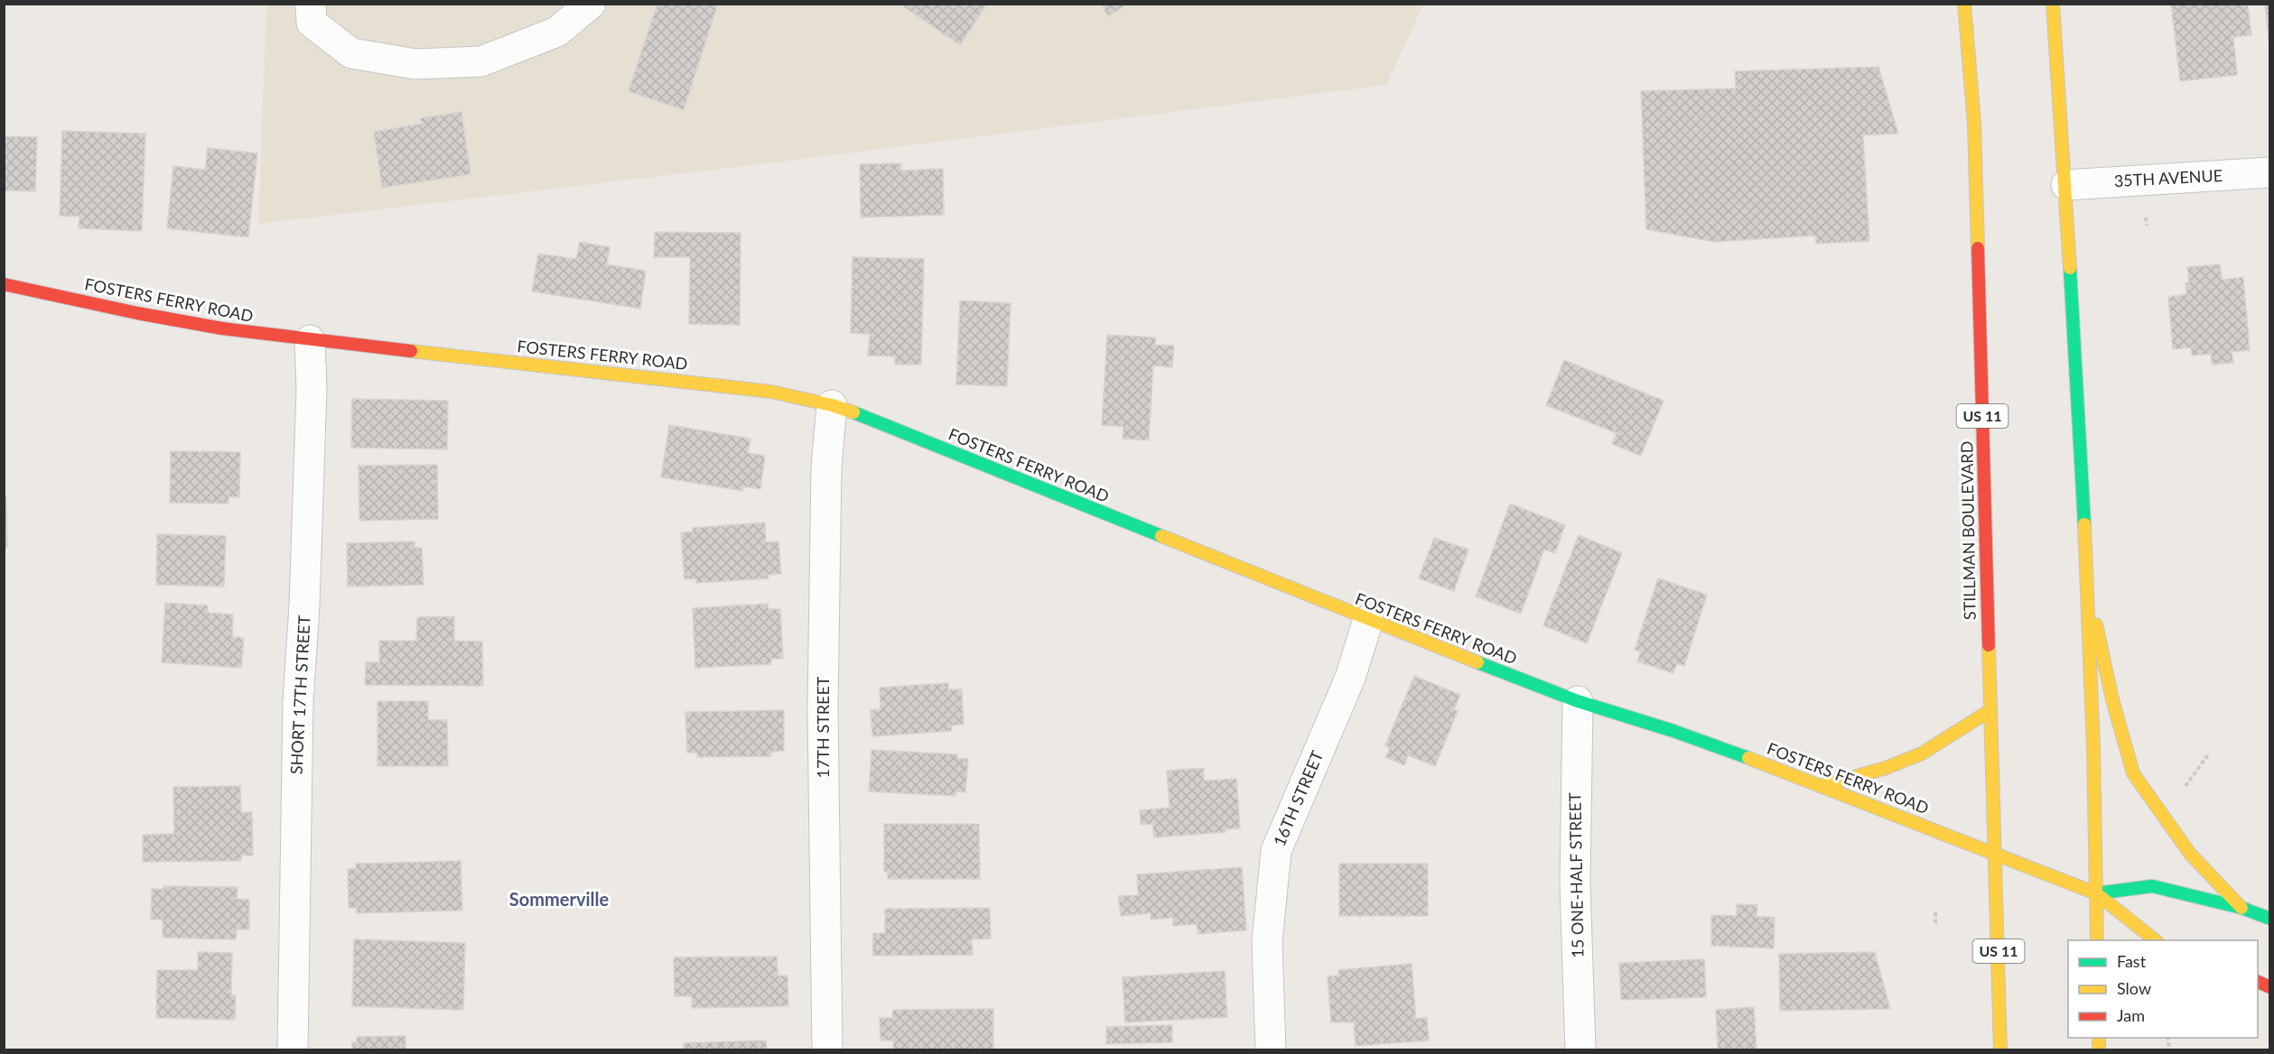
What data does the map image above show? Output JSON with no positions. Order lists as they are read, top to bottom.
{
  "streets": {
    "main road": ["FOSTERS FERRY ROAD", "US 11", "STILLMAN BOULEVARD"],
    "street": [
      "35TH AVENUE",
      "SHORT 17TH STREET",
      "17TH STREET",
      "16TH STREET",
      "15 ONE-HALF STREET"
    ]
  },
  "crossings": [
    ["FOSTERS FERRY ROAD", "US 11"],
    ["FOSTERS FERRY ROAD", "STILLMAN BOULEVARD"],
    ["FOSTERS FERRY ROAD", "SHORT 17TH STREET"],
    ["FOSTERS FERRY ROAD", "17TH STREET"],
    ["FOSTERS FERRY ROAD", "16TH STREET"],
    ["FOSTERS FERRY ROAD", "15 ONE-HALF STREET"],
    ["US 11", "STILLMAN BOULEVARD"]
  ],
  "districts": ["Sommerville"],
  "legend": ["Fast", "Slow", "Jam"]
}
